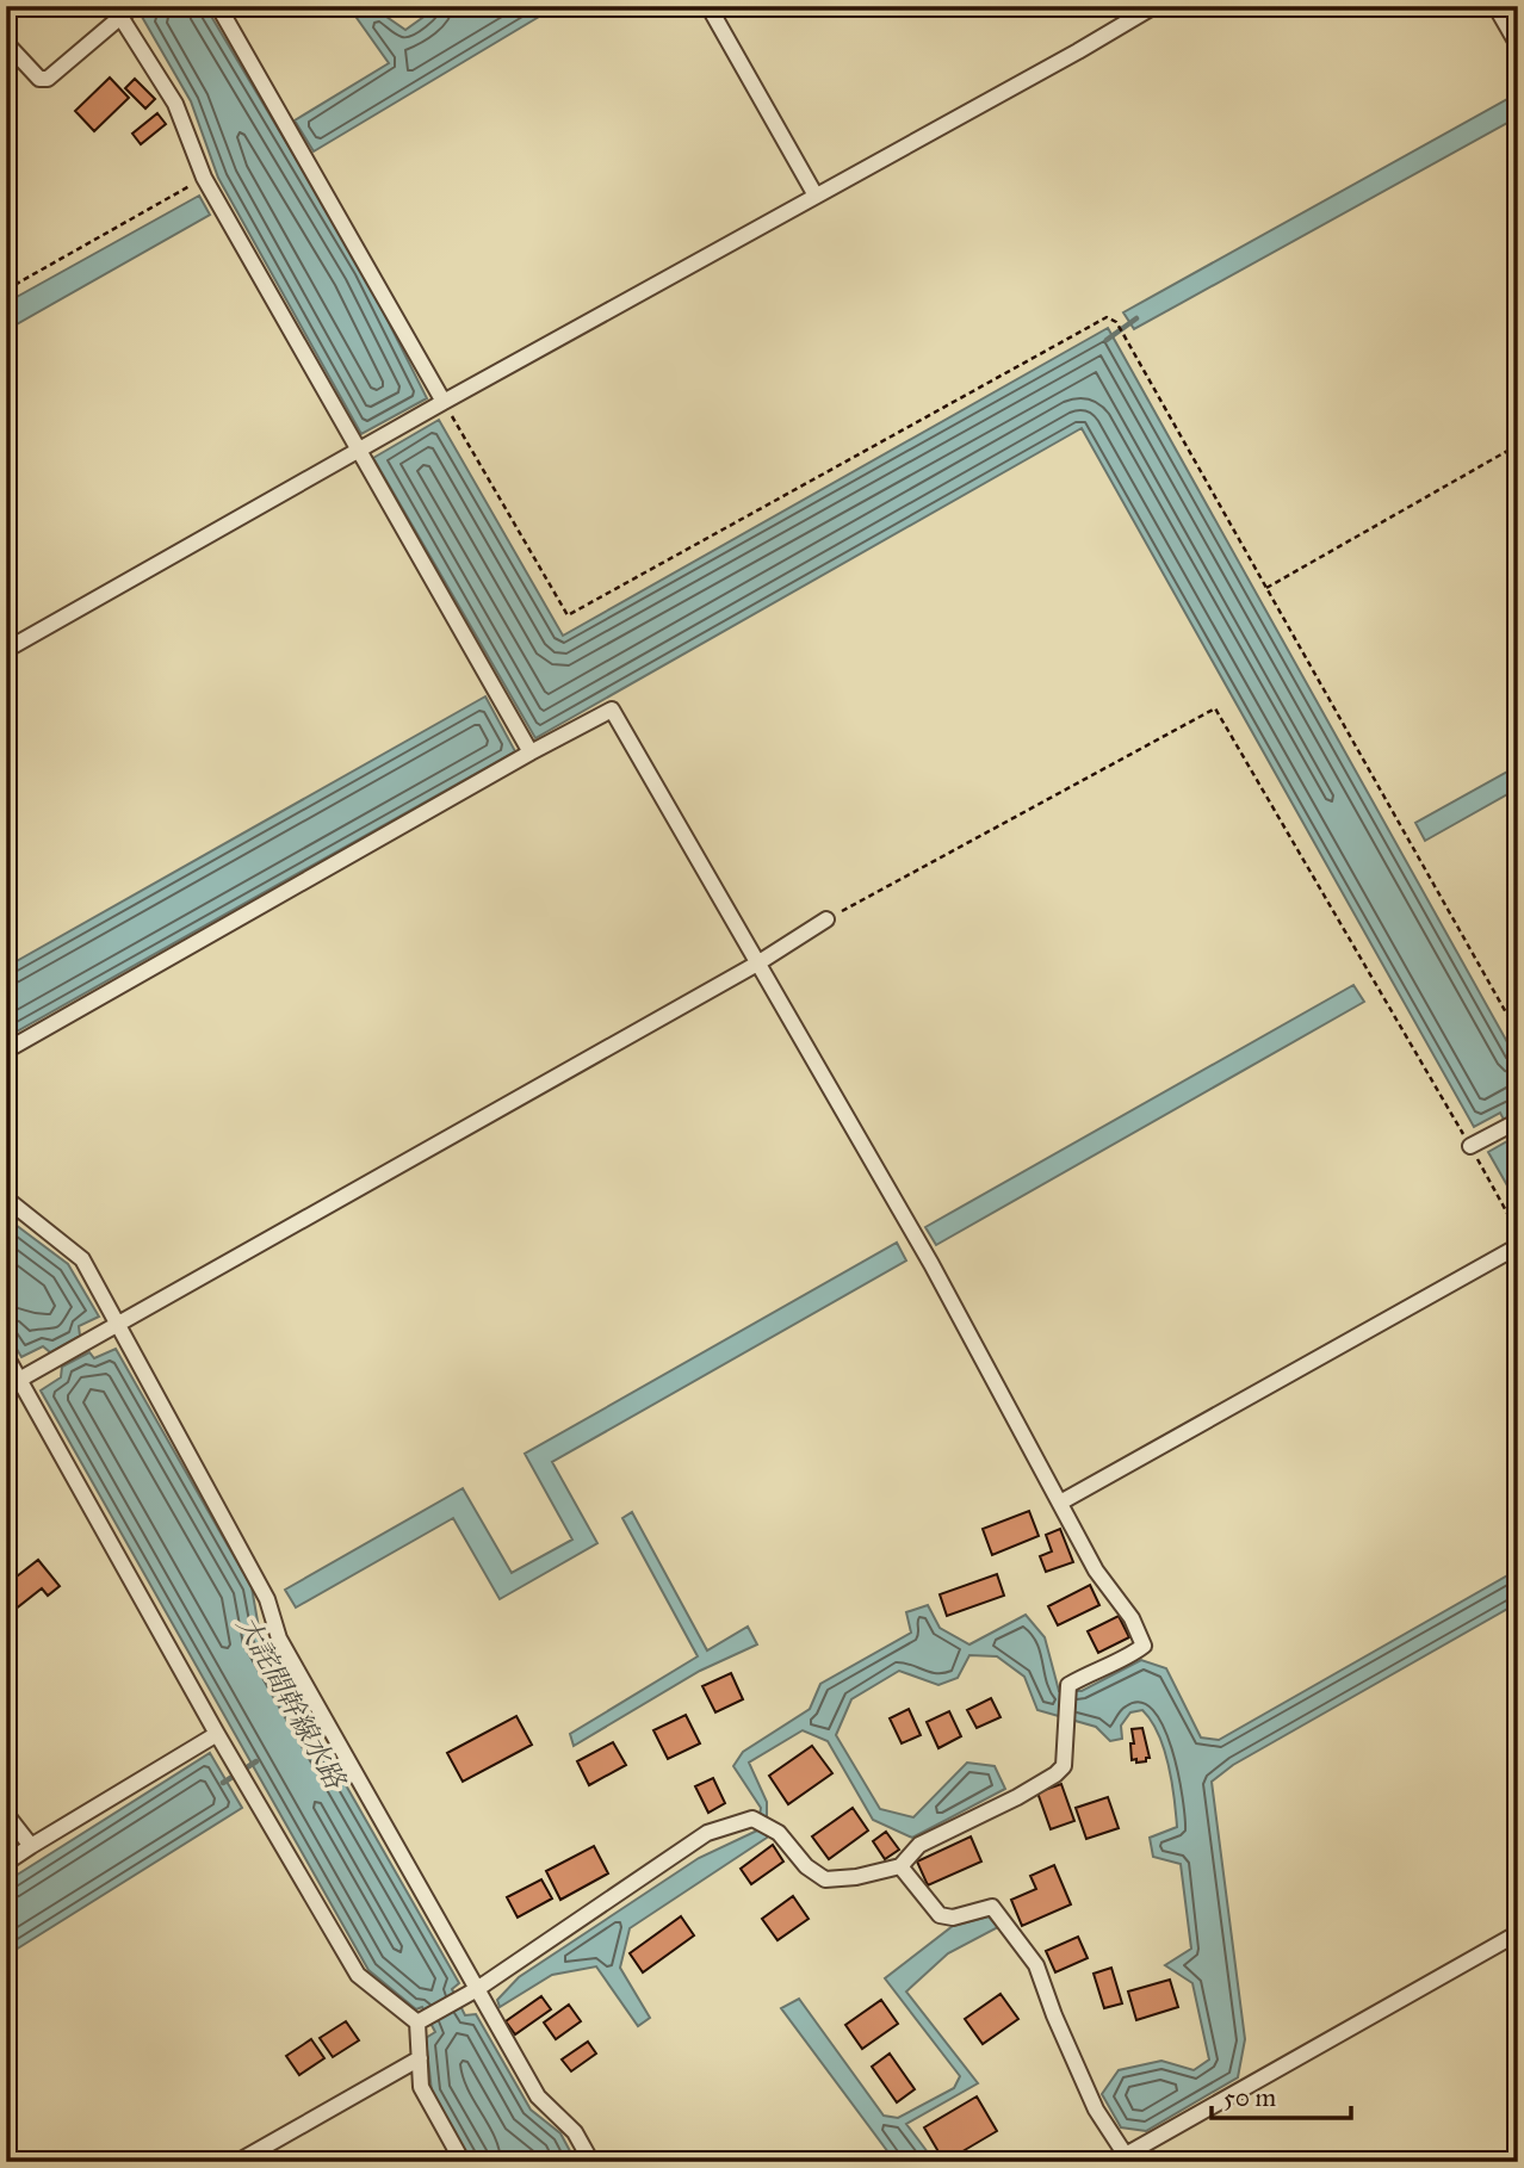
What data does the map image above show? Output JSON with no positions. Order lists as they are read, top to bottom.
{
  "water": ["大詫間幹線水路"],
  "scale_bar": "50 m"
}
